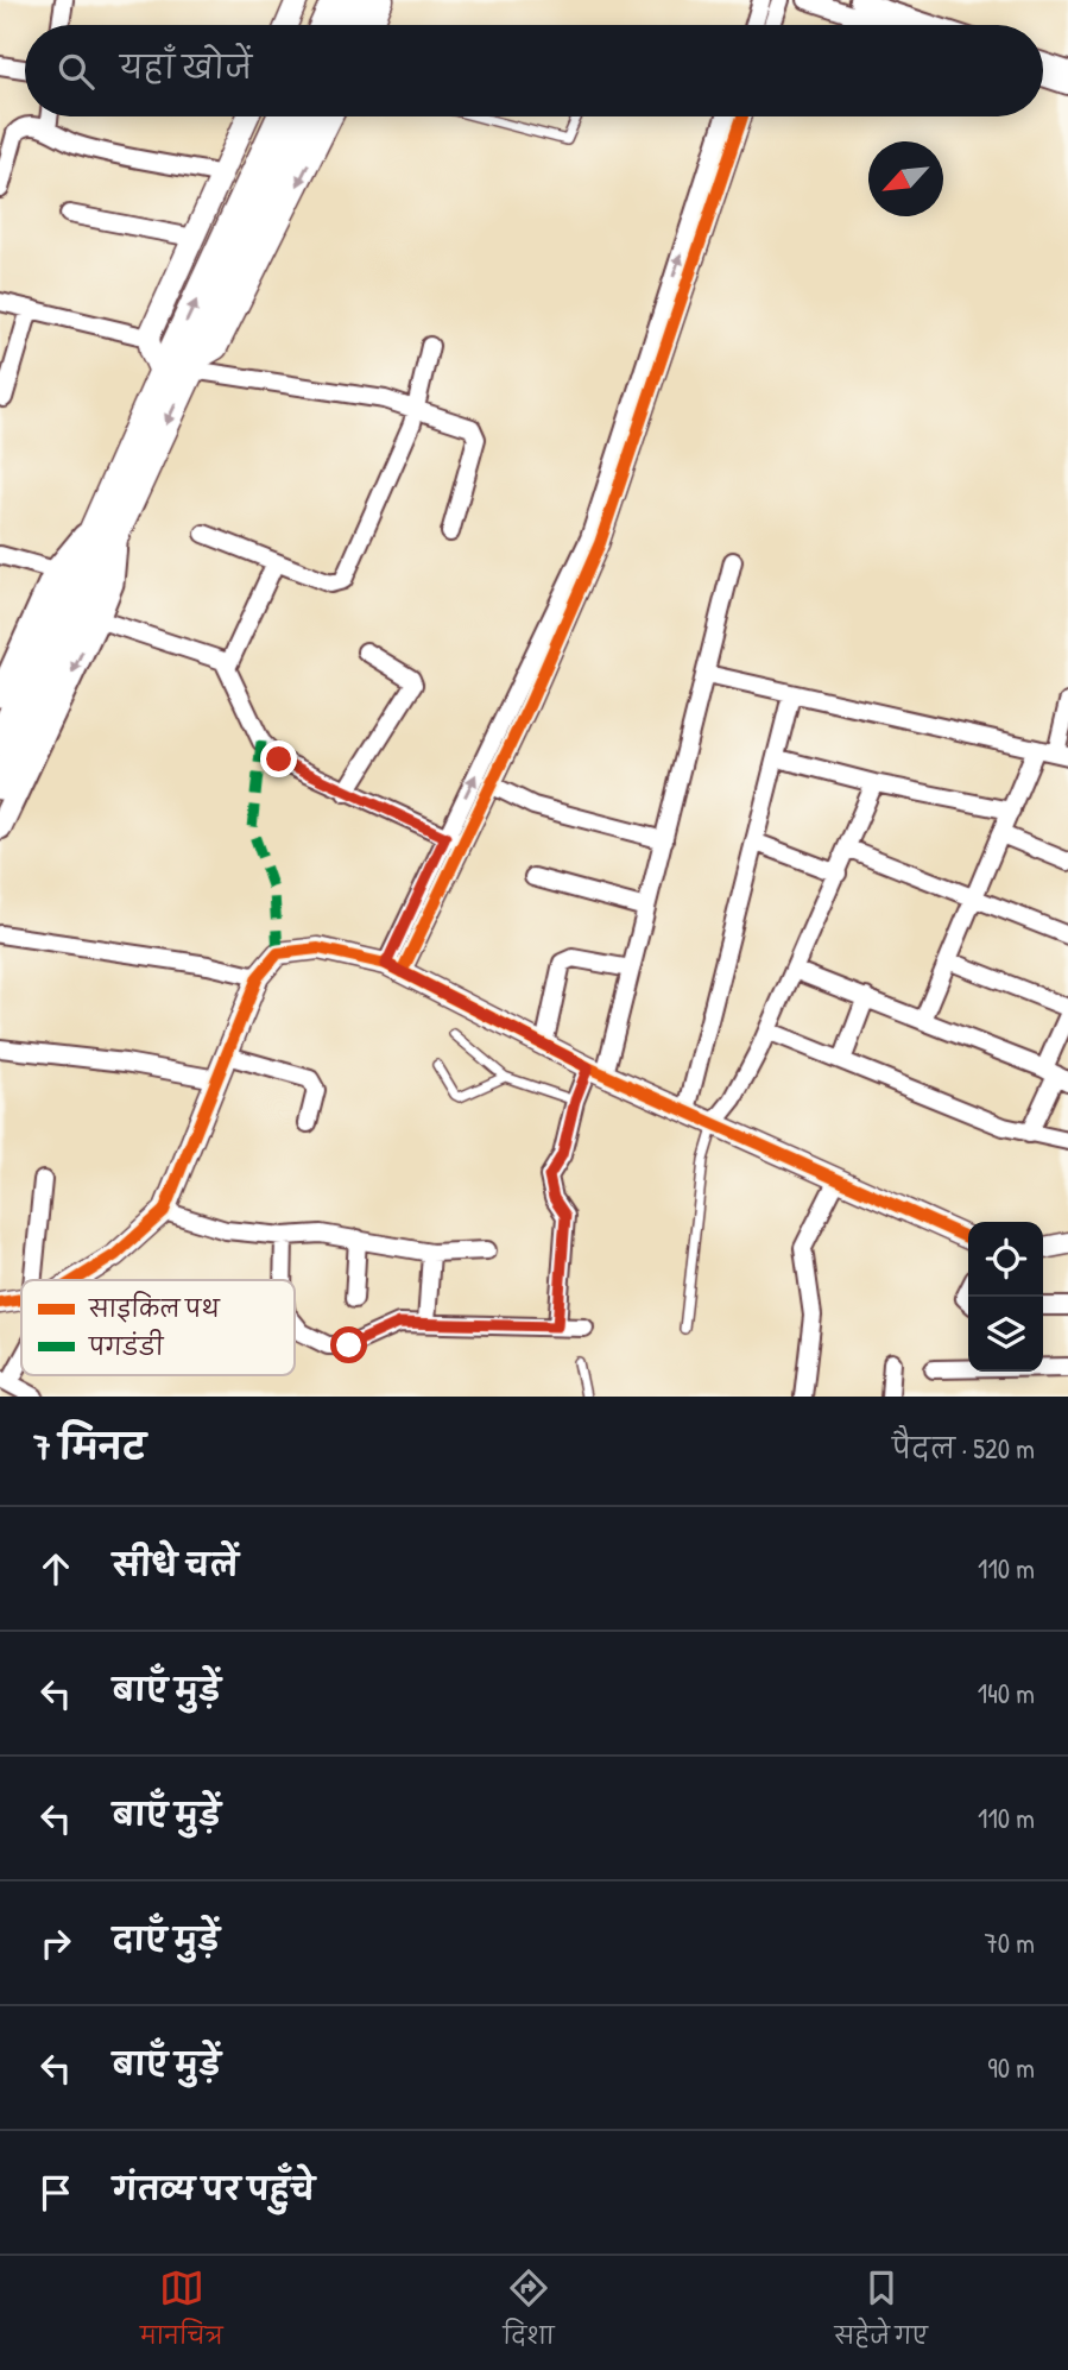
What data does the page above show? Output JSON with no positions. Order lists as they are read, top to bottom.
{
  "legend": ["साइकिल पथ", "पगडंडी"],
  "north": "bottom left",
  "page": {
    "search": "यहाँ खोजें",
    "heading": ["7 मिनट", "पैदल · 520 m"],
    "list": [
      ["सीधे चलें", "110 m"],
      ["बाएँ मुड़ें", "140 m"],
      ["बाएँ मुड़ें", "110 m"],
      ["दाएँ मुड़ें", "70 m"],
      ["बाएँ मुड़ें", "90 m"],
      "गंतव्य पर पहुँचे"
    ],
    "nav": ["मानचित्र", "दिशा", "सहेजे गए"]
  }
}
